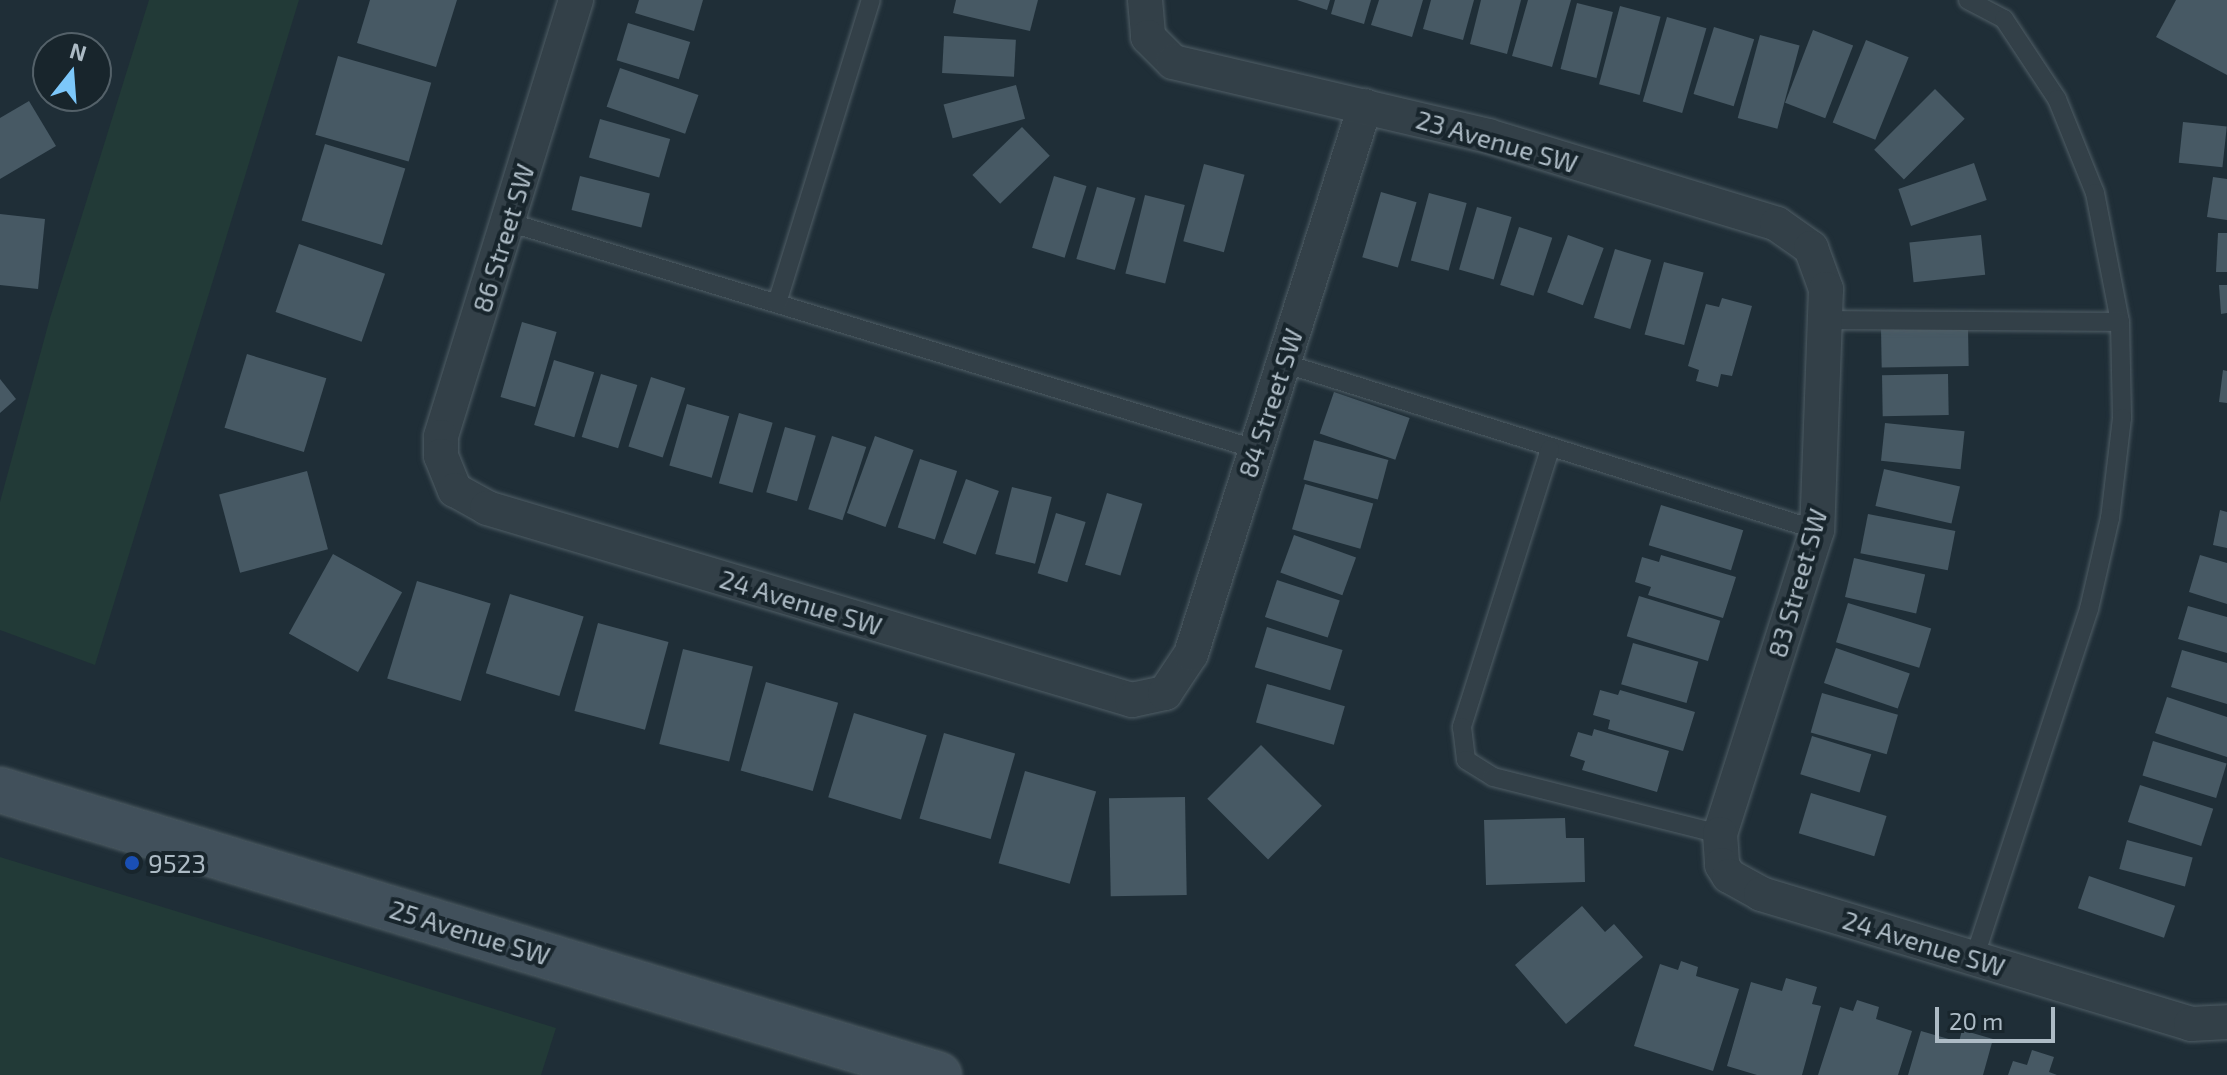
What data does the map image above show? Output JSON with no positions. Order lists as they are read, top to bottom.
{
  "streets": {
    "main road": ["25 Avenue SW"],
    "street": [
      "23 Avenue SW",
      "86 Street SW",
      "84 Street SW",
      "83 Street SW",
      "24 Avenue SW"
    ]
  },
  "crossings": [
    ["23 Avenue SW", "84 Street SW"],
    ["23 Avenue SW", "83 Street SW"],
    ["86 Street SW", "24 Avenue SW"],
    ["84 Street SW", "24 Avenue SW"],
    ["83 Street SW", "24 Avenue SW"]
  ],
  "places": ["9523"],
  "scale_bar": "20 m",
  "north": "top"
}
